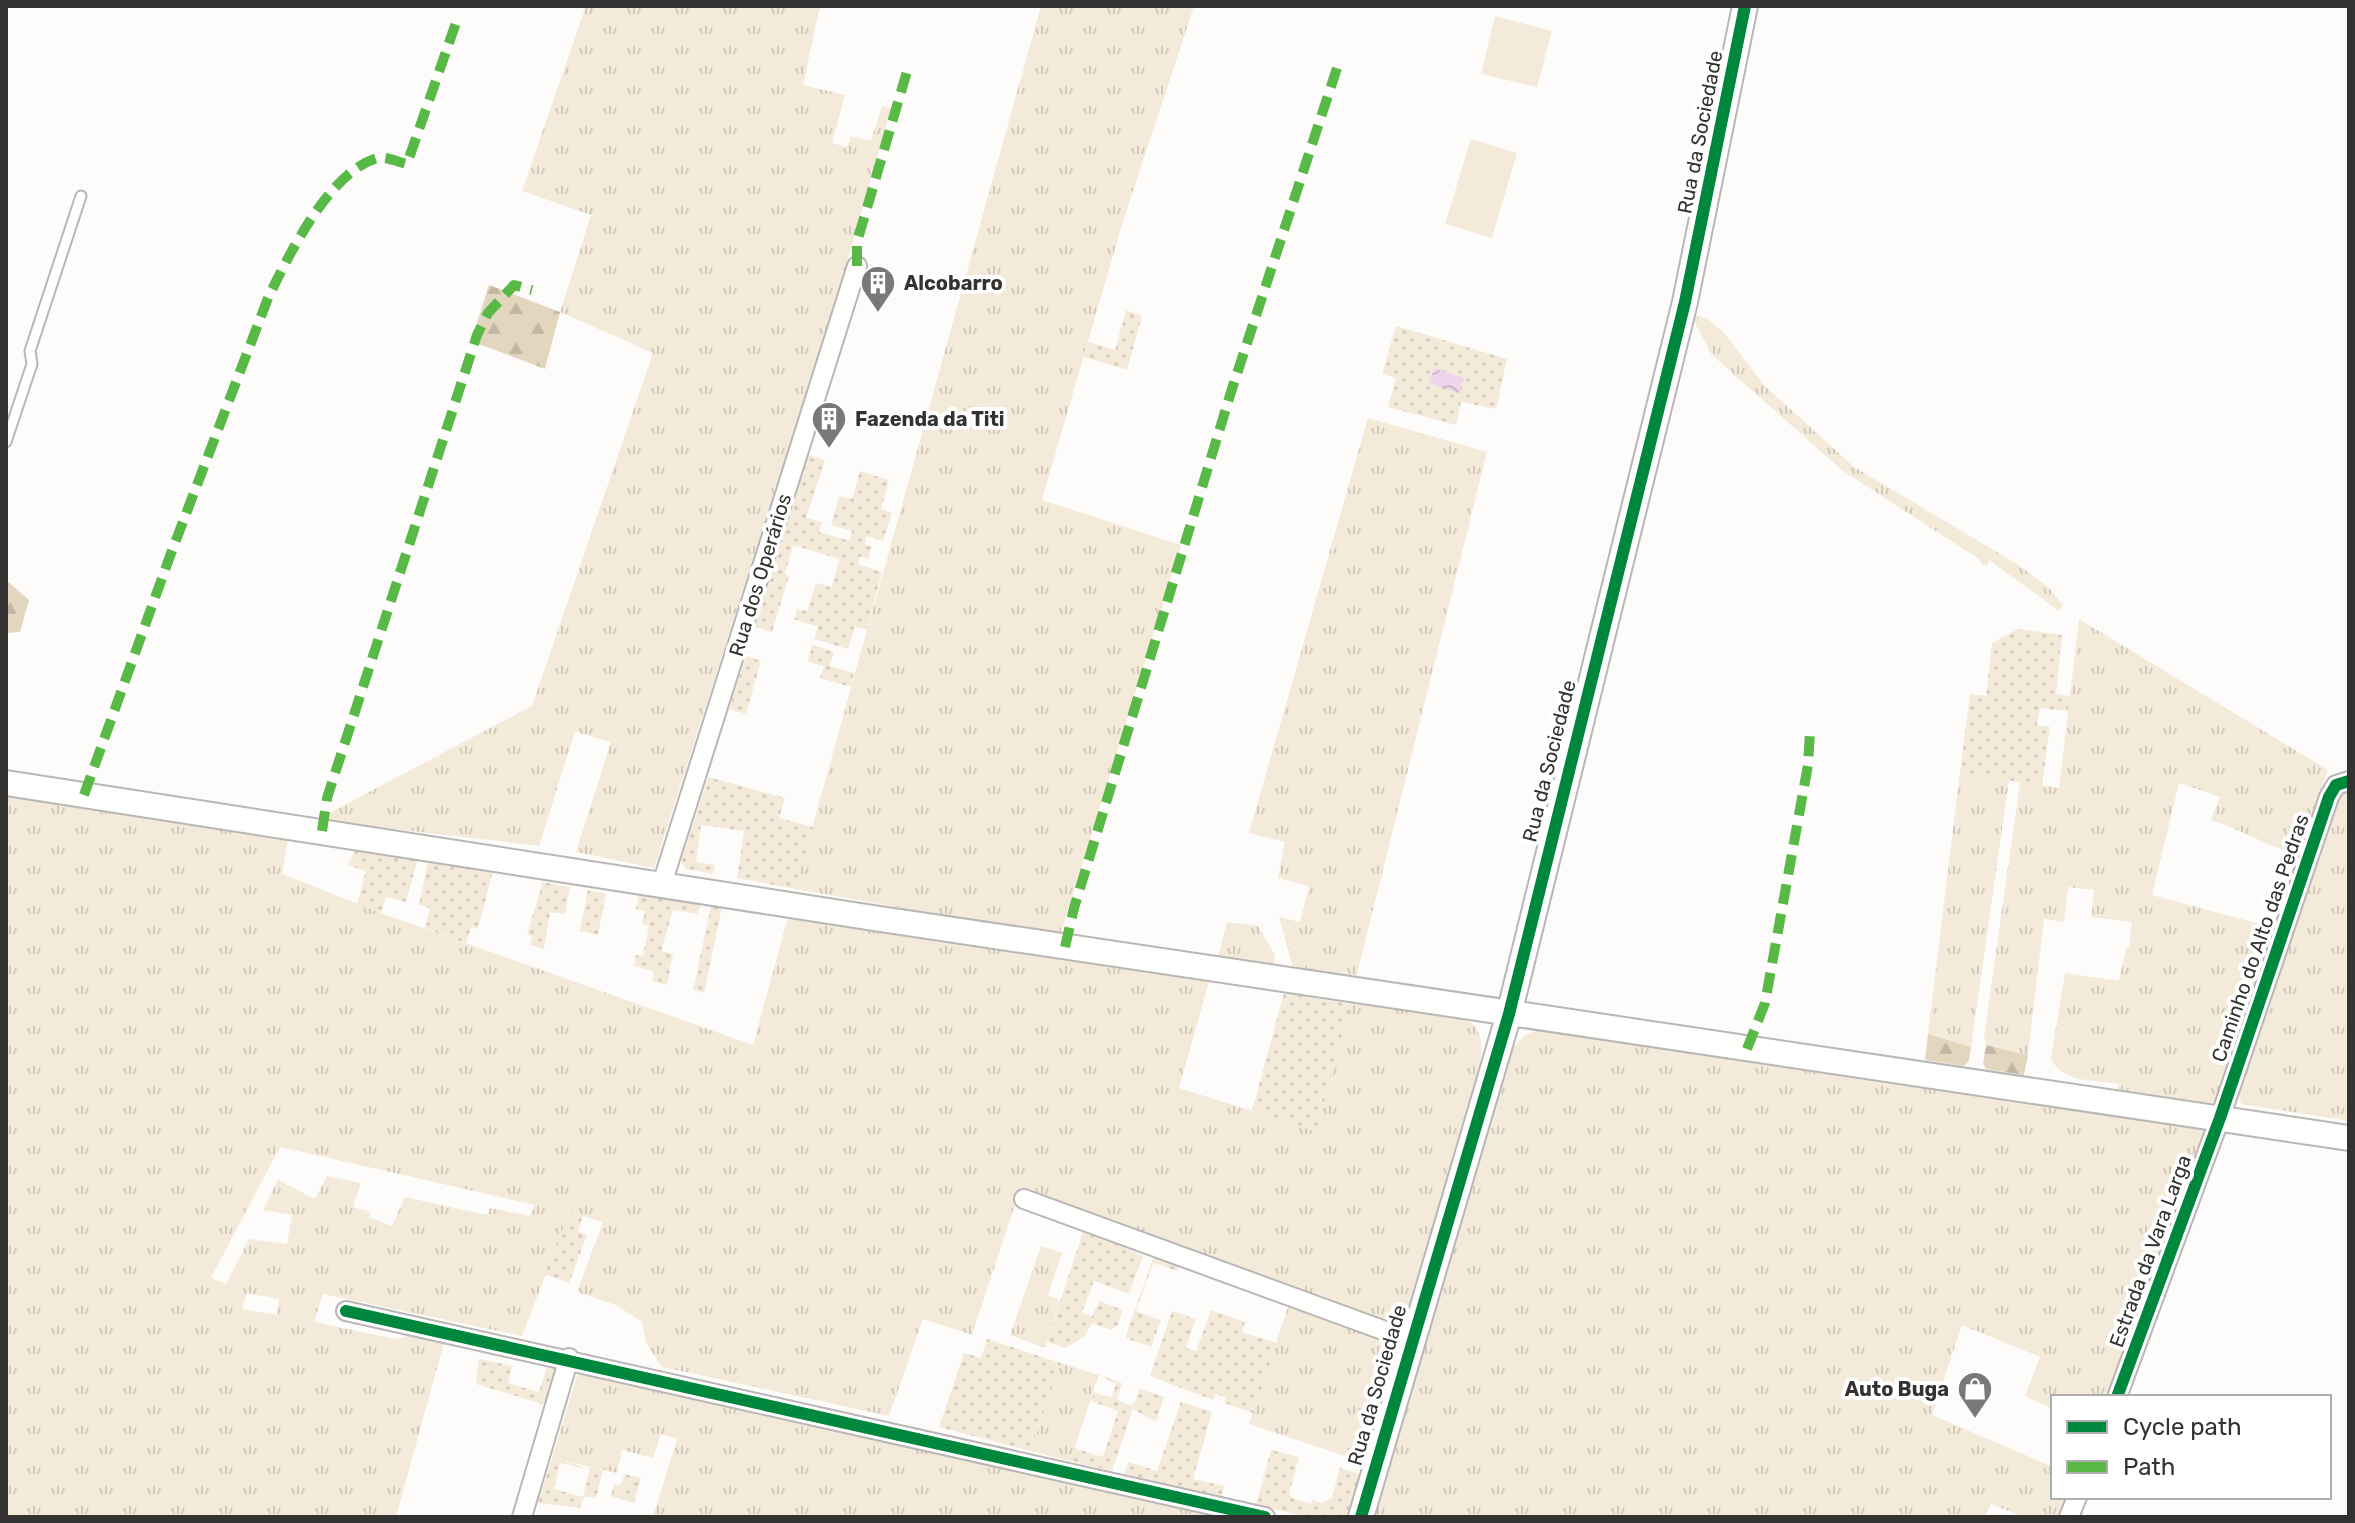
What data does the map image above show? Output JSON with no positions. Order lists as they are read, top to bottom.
{
  "streets": {
    "main road": ["Rua da Sociedade"],
    "street": ["Rua dos Operários", "Caminho do Alto das Pedras", "Estrada da Vara Larga"]
  },
  "crossings": [
    ["Caminho do Alto das Pedras", "Estrada da Vara Larga"]
  ],
  "places": {
    "building": ["Alcobarro", "Fazenda da Titi"],
    "shop": ["Auto Buga"]
  },
  "legend": ["Cycle path", "Path"]
}
